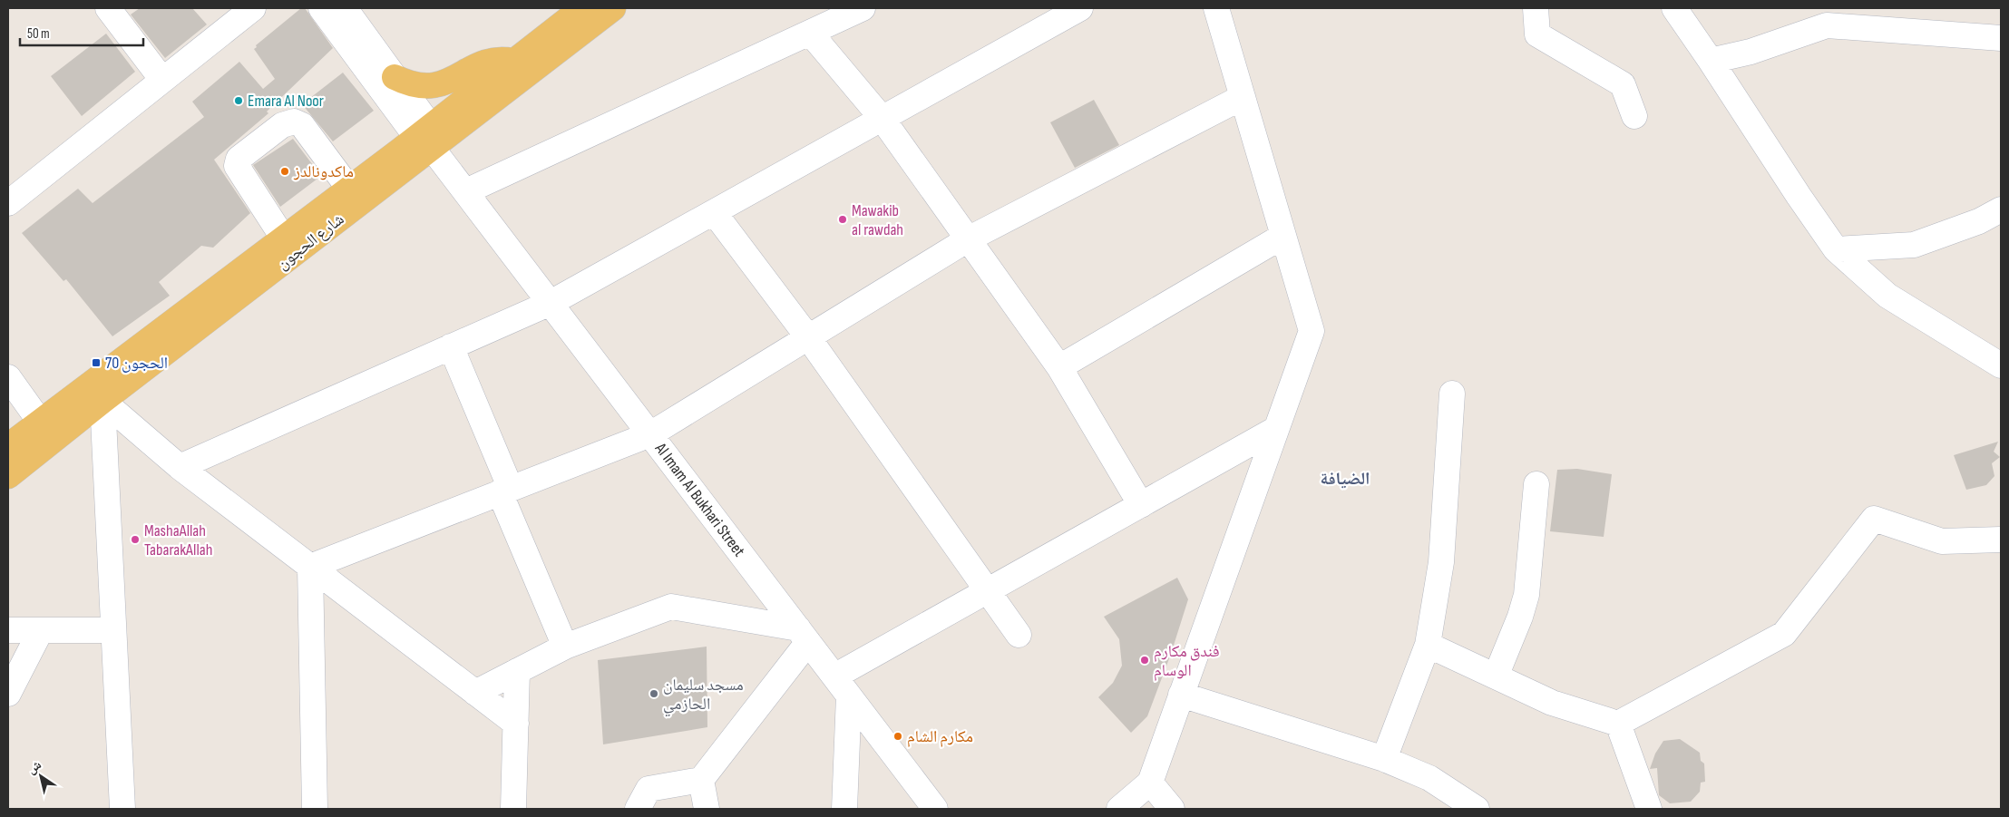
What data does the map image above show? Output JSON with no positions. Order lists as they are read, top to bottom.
{
  "streets": {
    "main road": ["شارع الحجون"],
    "street": ["Al Imam Al Bukhari Street"]
  },
  "crossings": [
    ["شارع الحجون", "Al Imam Al Bukhari Street"]
  ],
  "districts": ["الضيافة"],
  "places": {
    "other": [
      "Emara Al Noor",
      "ماكدونالدز",
      "Mawakib al rawdah",
      "MashaAllah TabarakAllah",
      "فندق مكارم الوسام",
      "مسجد سليمان الحازمي",
      "مكارم الشام"
    ],
    "transit": ["الحجون 70"]
  },
  "scale_bar": "50 m",
  "north": "top left"
}
